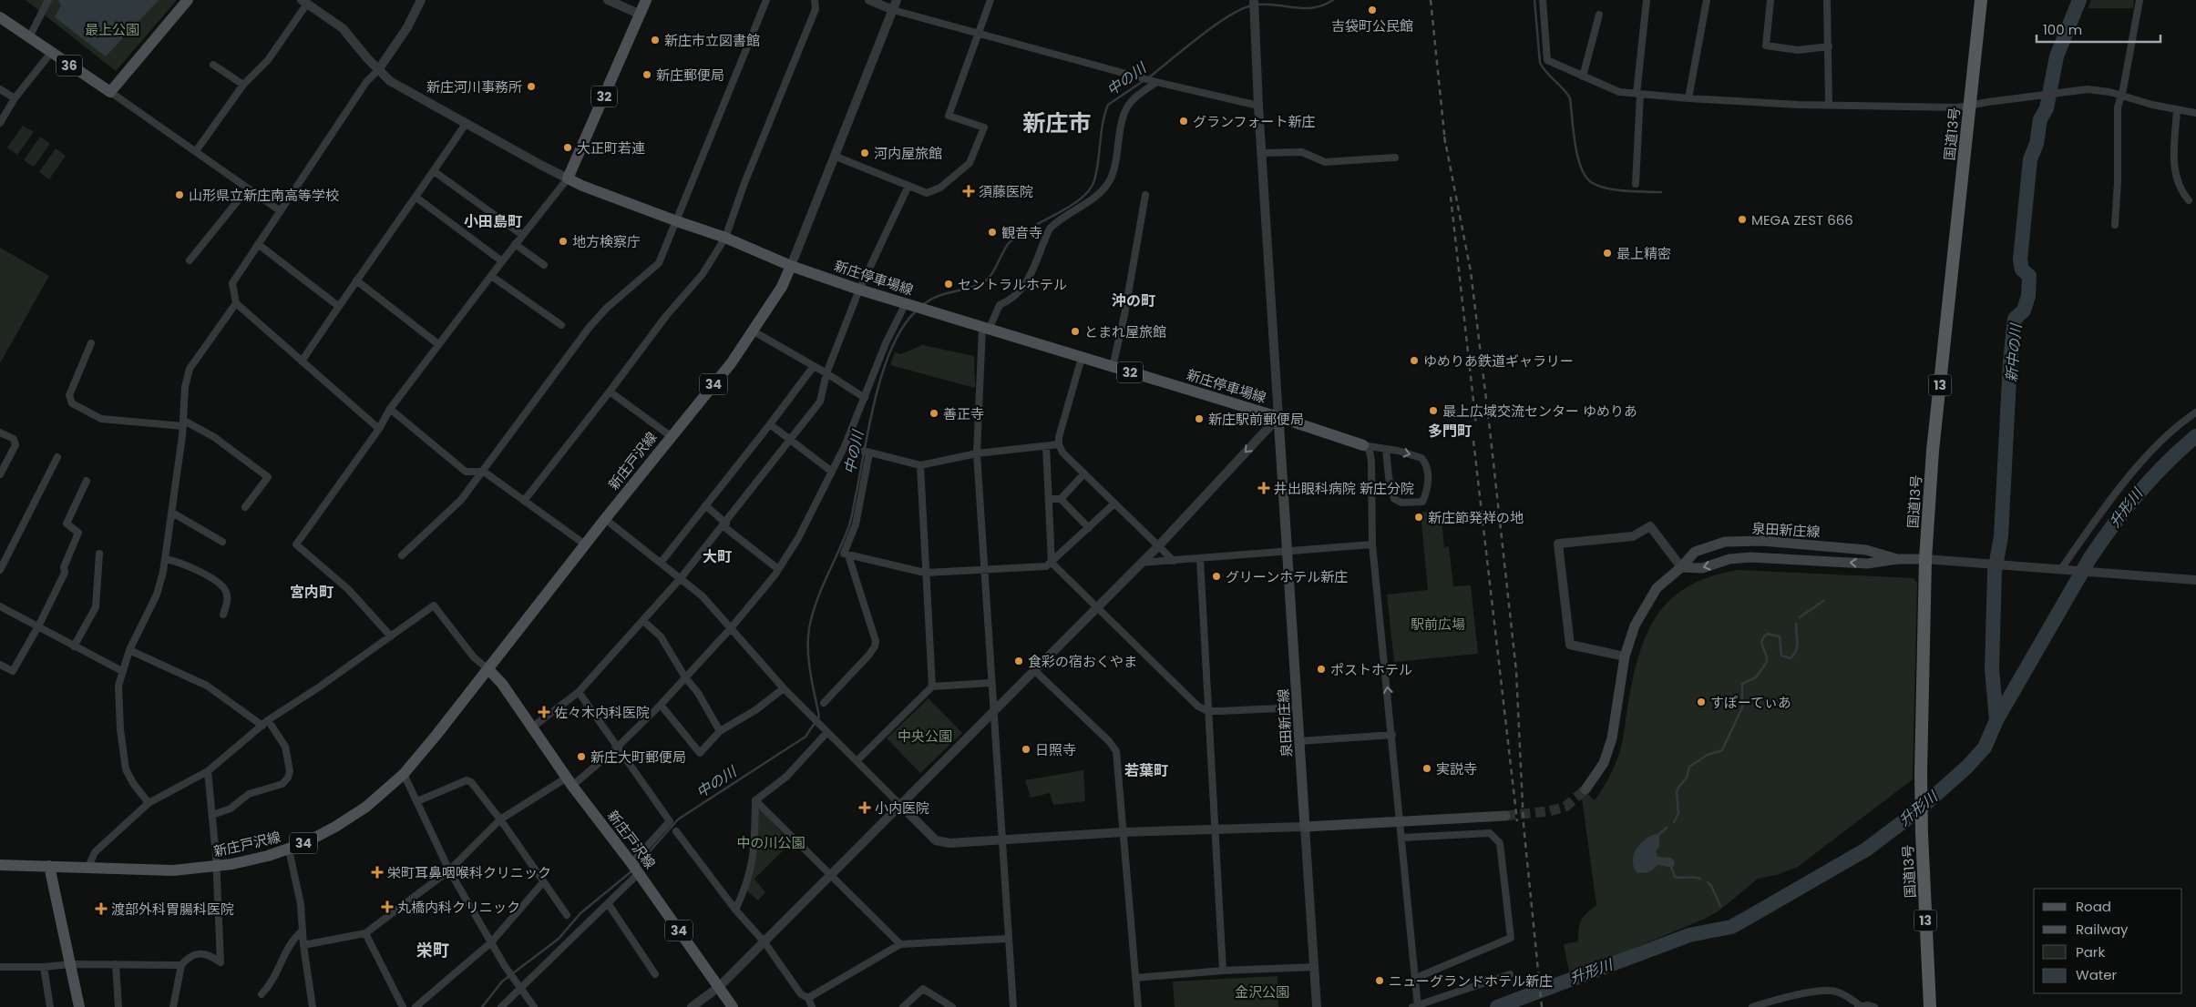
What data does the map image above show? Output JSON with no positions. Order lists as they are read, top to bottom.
{
  "streets": {
    "highway": ["国道13号", "13"],
    "main road": [
      "36",
      "32",
      "新庄停車場線",
      "34",
      "新庄戸沢線",
      "泉田新庄線"
    ]
  },
  "crossings": [
    ["32", "新庄停車場線"],
    ["国道13号", "泉田新庄線"],
    ["新庄停車場線", "新庄戸沢線"],
    ["新庄停車場線", "泉田新庄線"]
  ],
  "districts": [
    "新庄市",
    "小田島町",
    "沖の町",
    "多門町",
    "大町",
    "宮内町",
    "若葉町",
    "栄町"
  ],
  "water": ["中の川", "新中の川", "升形川"],
  "parks": [
    "最上公園",
    "駅前広場",
    "中央公園",
    "中の川公園",
    "金沢公園"
  ],
  "places": {
    "other": [
      "吉袋町公民館",
      "新庄市立図書館",
      "新庄郵便局",
      "新庄河川事務所",
      "グランフォート新庄",
      "大正町若連",
      "河内屋旅館",
      "山形県立新庄南高等学校",
      "MEGA ZEST 666",
      "観音寺",
      "地方検察庁",
      "最上精密",
      "セントラルホテル",
      "とまれ屋旅館",
      "ゆめりあ鉄道ギャラリー",
      "最上広域交流センター ゆめりあ",
      "善正寺",
      "新庄駅前郵便局",
      "新庄節発祥の地",
      "グリーンホテル新庄",
      "食彩の宿おくやま",
      "ポストホテル",
      "すぽーてぃあ",
      "日照寺",
      "新庄大町郵便局",
      "実説寺",
      "ニューグランドホテル新庄"
    ],
    "health": [
      "須藤医院",
      "井出眼科病院 新庄分院",
      "佐々木内科医院",
      "小内医院",
      "栄町耳鼻咽喉科クリニック",
      "丸橋内科クリニック",
      "渡部外科胃腸科医院"
    ]
  },
  "legend": [
    "Road",
    "Railway",
    "Park",
    "Water"
  ],
  "scale_bar": "100 m"
}
